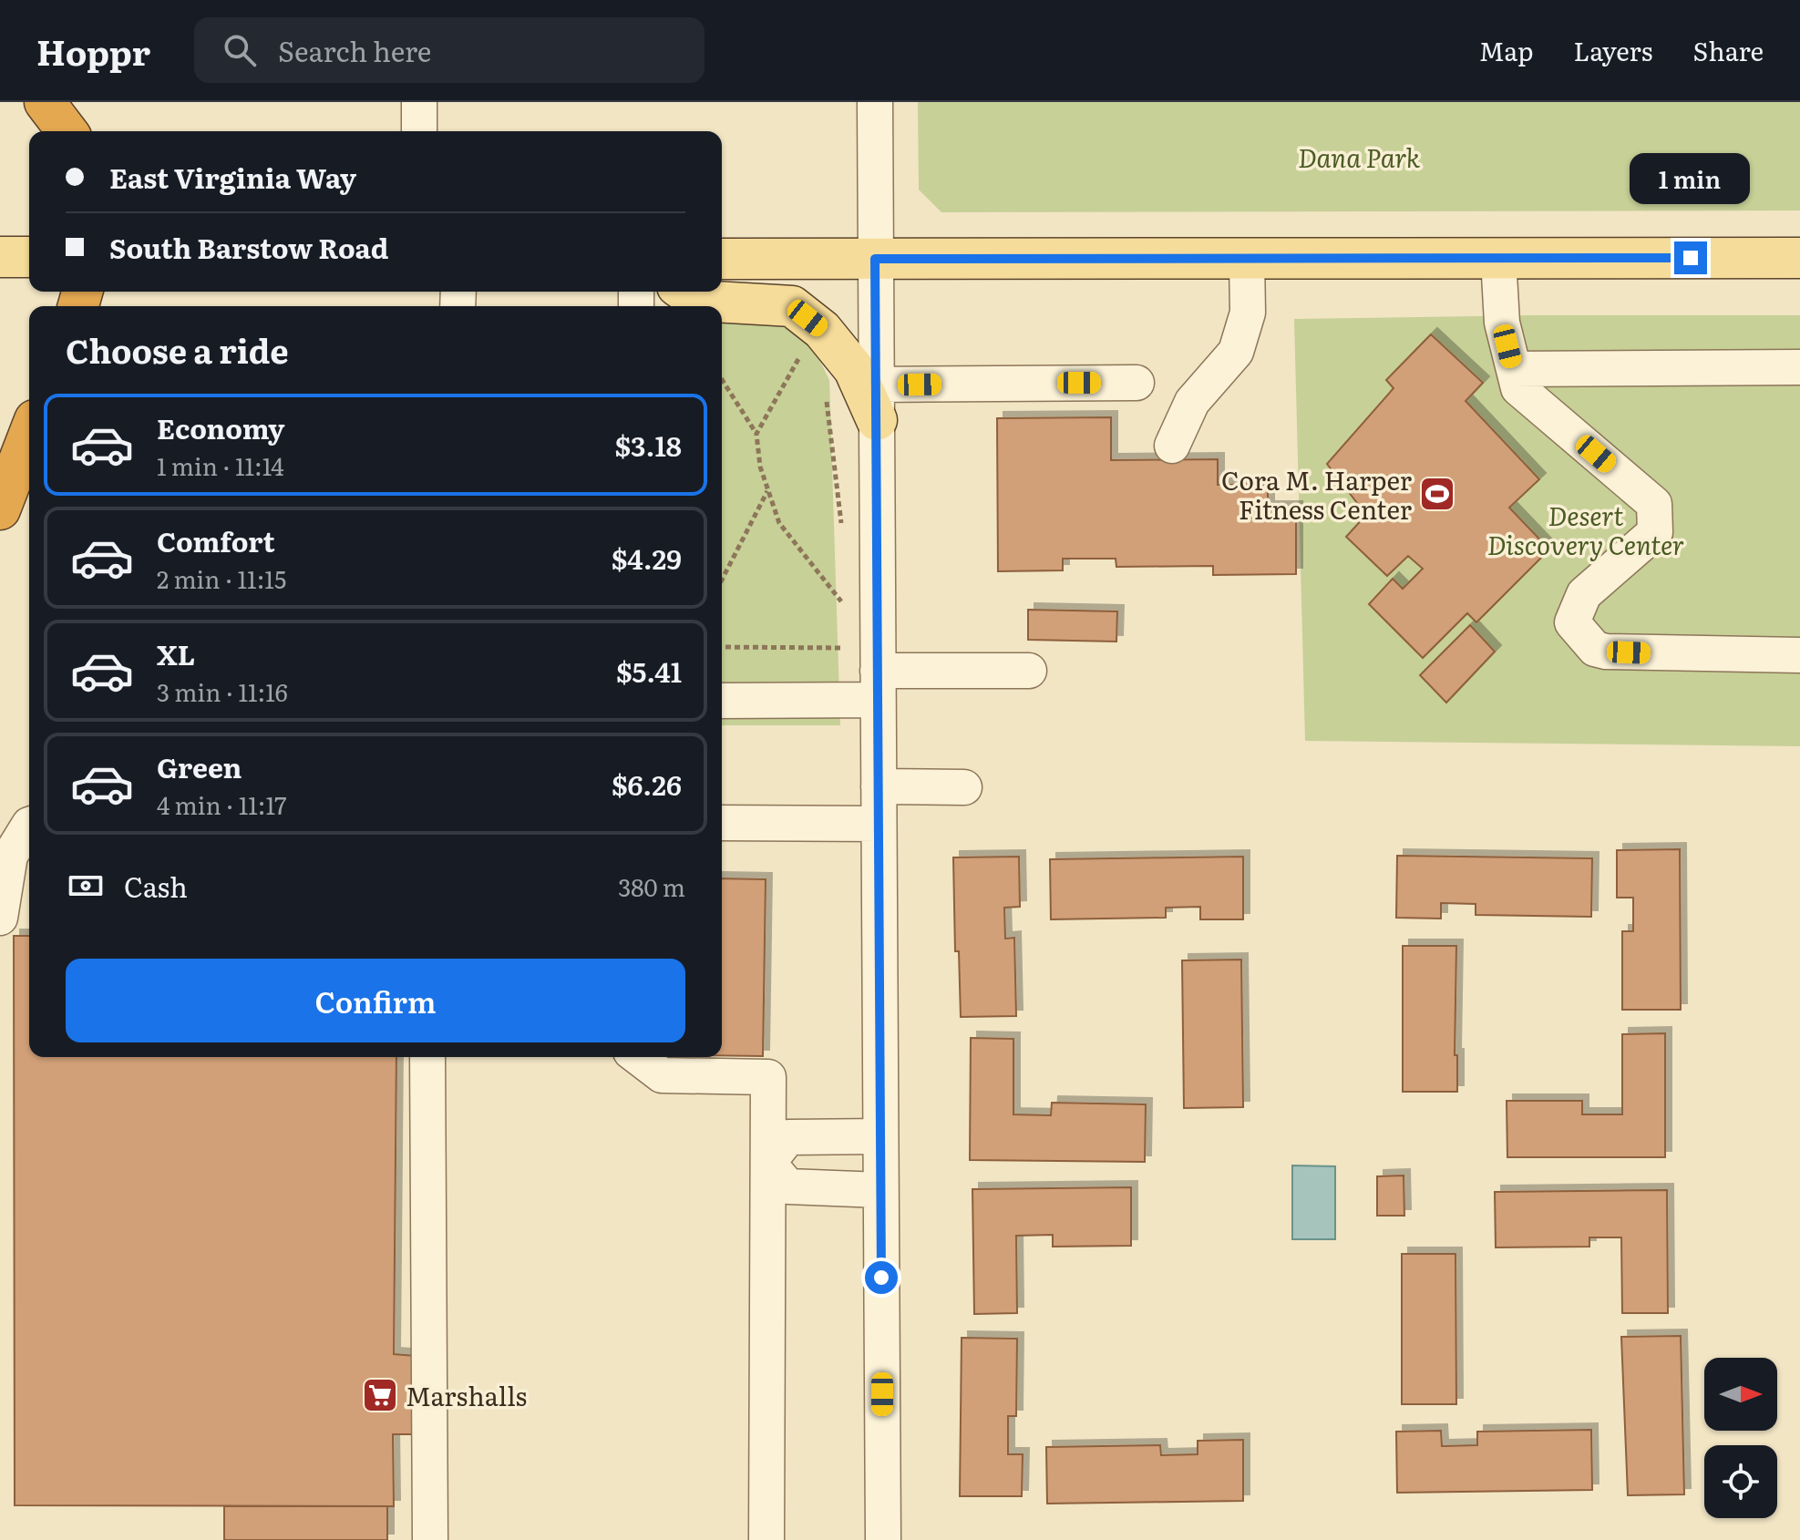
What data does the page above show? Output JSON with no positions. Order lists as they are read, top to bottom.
{
  "parks": ["Dana Park", "Desert Discovery Center"],
  "places": {
    "sports": ["Cora M. Harper Fitness Center"],
    "supermarket": ["Marshalls"]
  },
  "north": "right",
  "page": {
    "header": "Hoppr",
    "search": "Search here",
    "nav": ["Map", "Layers", "Share"],
    "banner": ["East Virginia Way", "South Barstow Road"],
    "bubble": "1 min",
    "heading": "Choose a ride",
    "list": [
      {
        "name": "Economy",
        "note": "1 min · 11:14",
        "value": "$3.18"
      },
      {
        "name": "Comfort",
        "note": "2 min · 11:15",
        "value": "$4.29"
      },
      {
        "name": "XL",
        "note": "3 min · 11:16",
        "value": "$5.41"
      },
      {
        "name": "Green",
        "note": "4 min · 11:17",
        "value": "$6.26"
      }
    ],
    "pay": ["Cash", "380 m"],
    "buttons": "Confirm"
  }
}
